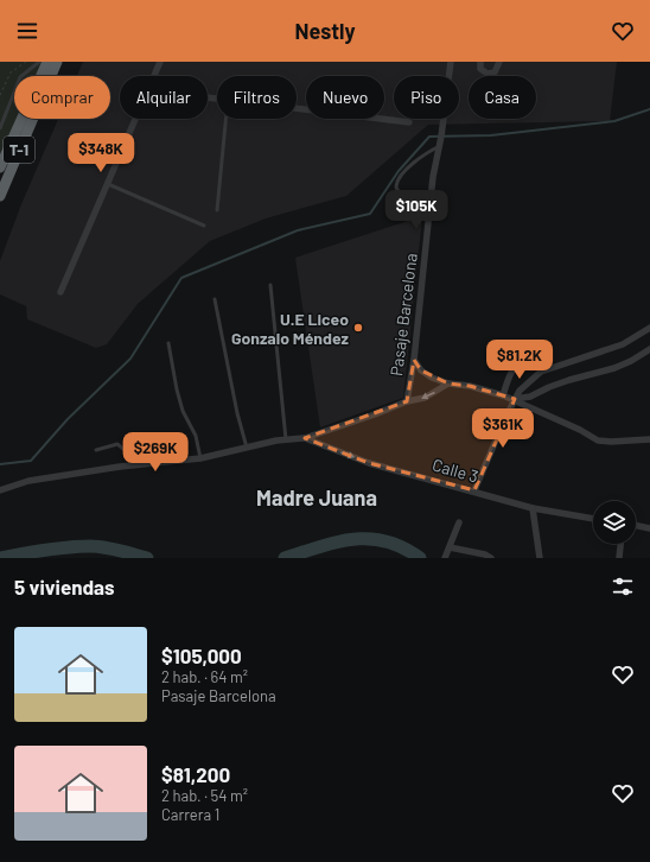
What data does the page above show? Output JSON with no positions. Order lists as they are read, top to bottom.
{
  "streets": {
    "highway": ["T-1"],
    "street": ["Pasaje Barcelona", "Calle 3"]
  },
  "one_way": ["Calle 3"],
  "districts": ["Madre Juana"],
  "places": ["U.E Liceo Gonzalo Méndez"],
  "page": {
    "header": "Nestly",
    "chip": [
      "Comprar",
      "Alquilar",
      "Filtros",
      "Nuevo",
      "Piso",
      "Casa"
    ],
    "price": [
      "$348K",
      "$105K",
      "$81.2K",
      "$361K",
      "$269K"
    ],
    "heading": "5 viviendas",
    "list": [
      {
        "name": "$105,000",
        "note": "2 hab. · 64 m² · Pasaje Barcelona"
      },
      {
        "name": "$81,200",
        "note": "2 hab. · 54 m² · Carrera 1"
      }
    ]
  }
}
